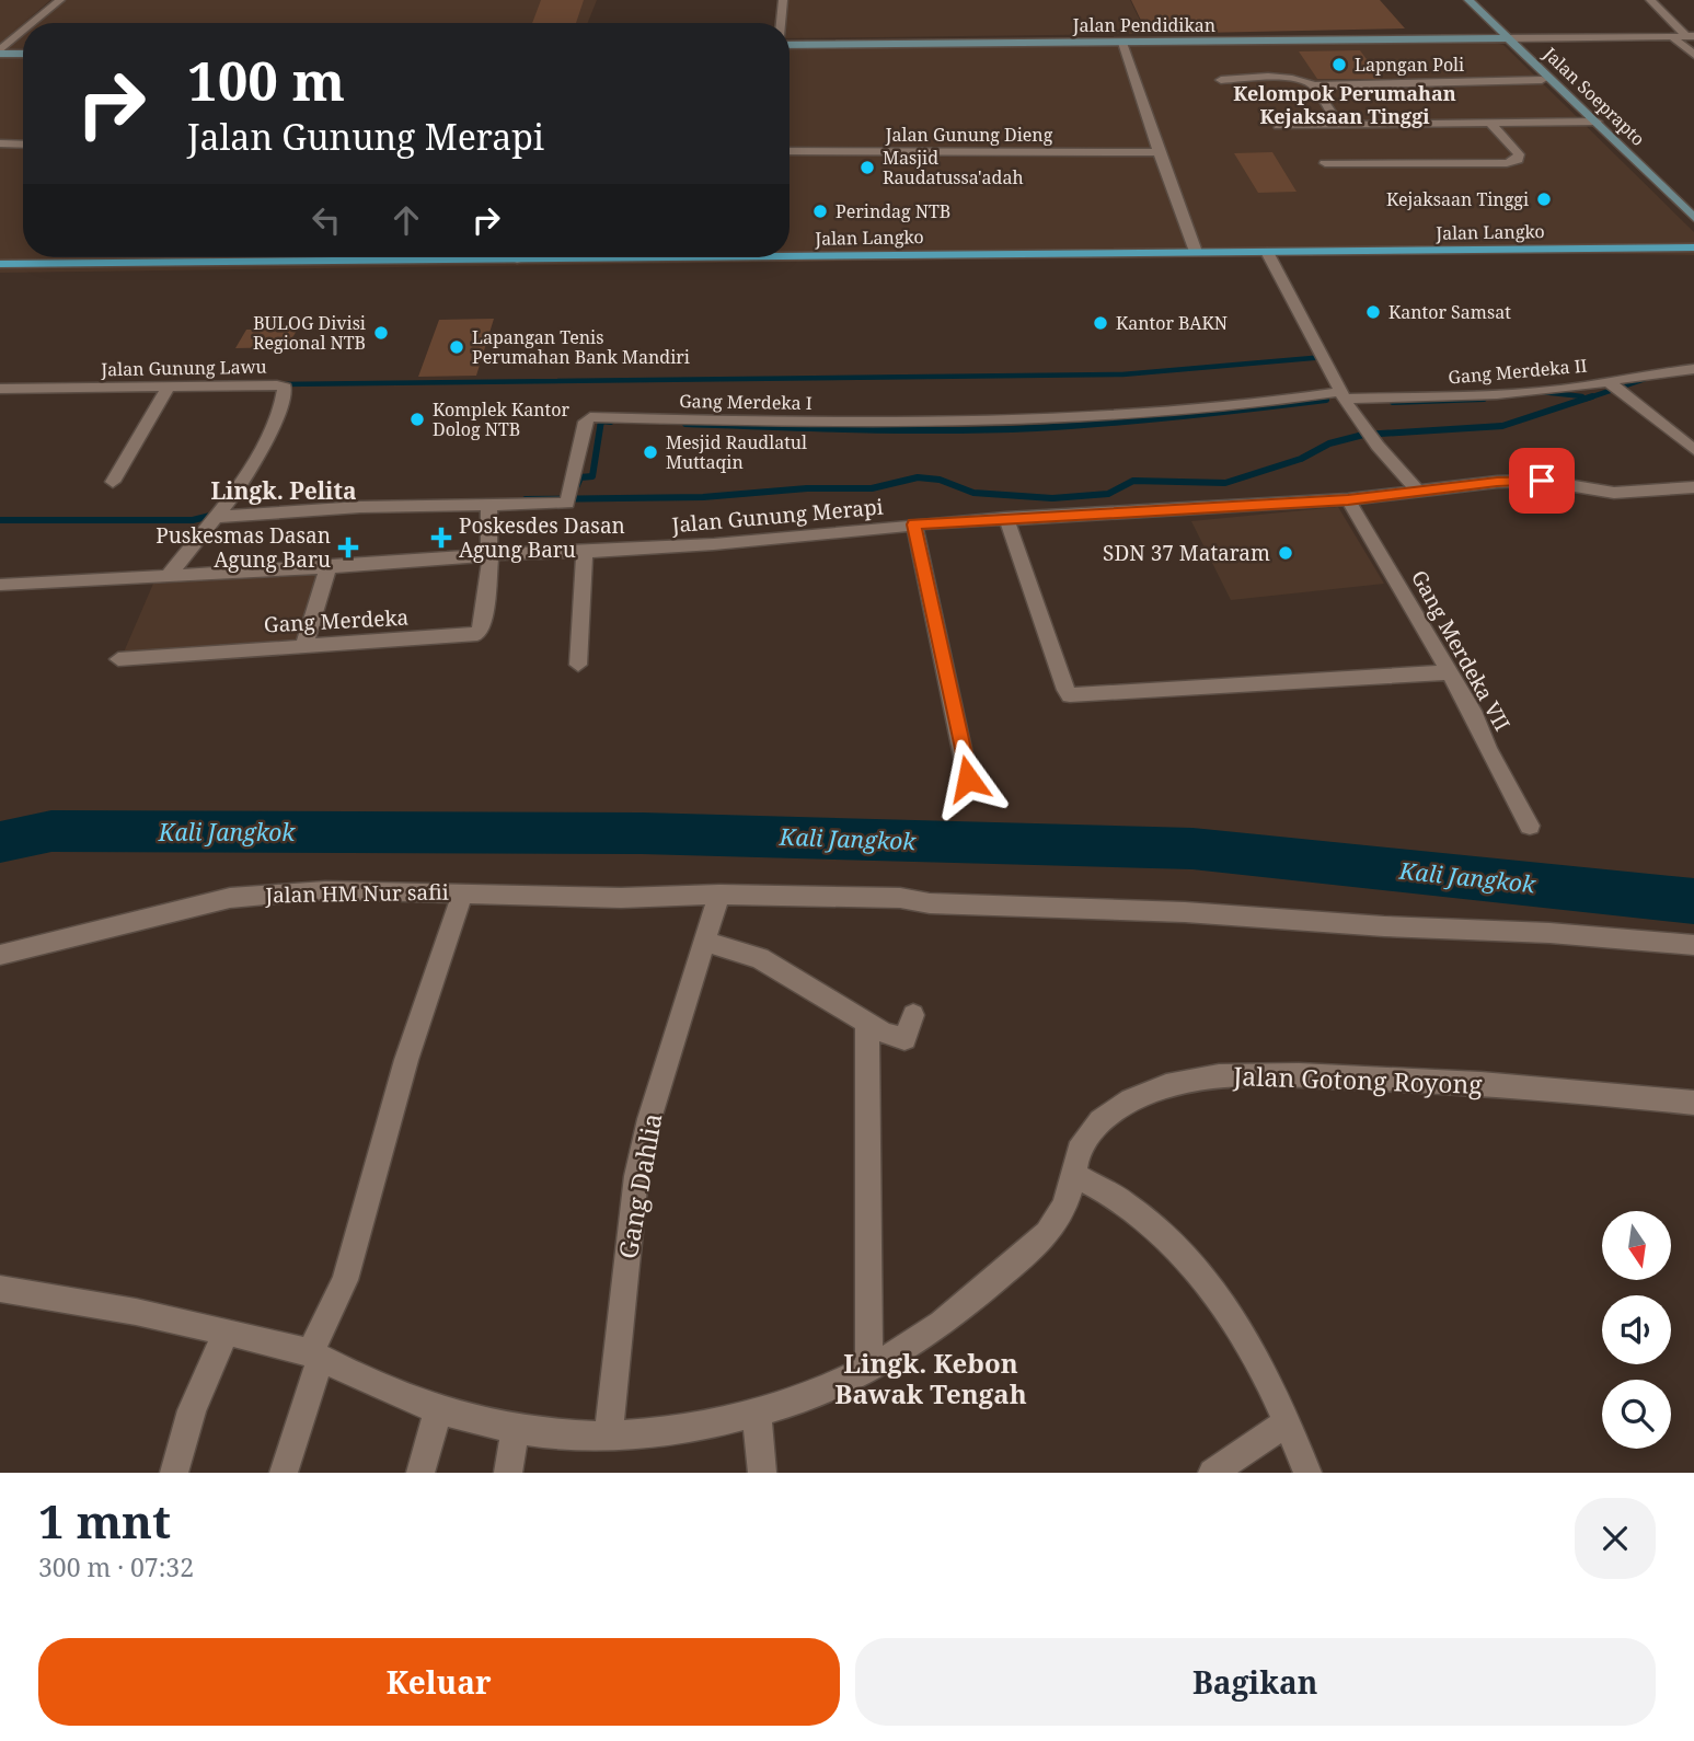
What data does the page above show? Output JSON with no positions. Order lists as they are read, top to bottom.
{
  "streets": {
    "main road": ["Jalan Pendidikan", "Jalan Soeprapto", "Jalan Langko"],
    "street": [
      "Jalan Gunung Dieng",
      "Jalan Gunung Lawu",
      "Gang Merdeka II",
      "Gang Merdeka I",
      "Jalan Gunung Merapi",
      "Gang Merdeka",
      "Gang Merdeka VII",
      "Jalan HM Nur safii",
      "Jalan Gotong Royong",
      "Gang Dahlia"
    ]
  },
  "crossings": [
    ["Jalan Pendidikan", "Jalan Soeprapto"],
    ["Jalan Gunung Lawu", "Gang Merdeka I"],
    ["Jalan Gunung Lawu", "Jalan Gunung Merapi"],
    ["Gang Merdeka II", "Gang Merdeka I"],
    ["Jalan Gunung Merapi", "Gang Merdeka"],
    ["Jalan Gunung Merapi", "Gang Merdeka VII"],
    ["Jalan HM Nur safii", "Gang Dahlia"],
    ["Jalan Gotong Royong", "Gang Dahlia"]
  ],
  "districts": ["Kelompok Perumahan Kejaksaan Tinggi", "Lingk. Pelita", "Lingk. Kebon Bawak Tengah"],
  "water": ["Kali Jangkok"],
  "places": {
    "other": [
      "Lapngan Poli",
      "Masjid Raudatussa'adah",
      "Kejaksaan Tinggi",
      "Perindag NTB",
      "Kantor Samsat",
      "Kantor BAKN",
      "BULOG Divisi Regional NTB",
      "Lapangan Tenis Perumahan Bank Mandiri",
      "Komplek Kantor Dolog NTB",
      "Mesjid Raudlatul Muttaqin",
      "SDN 37 Mataram"
    ],
    "health": ["Poskesdes Dasan Agung Baru", "Puskesmas Dasan Agung Baru"]
  },
  "north": "bottom",
  "page": {
    "turn": ["100 m", "Jalan Gunung Merapi"],
    "heading": ["1 mnt", "300 m · 07:32"],
    "buttons": ["Keluar", "Bagikan"]
  }
}
